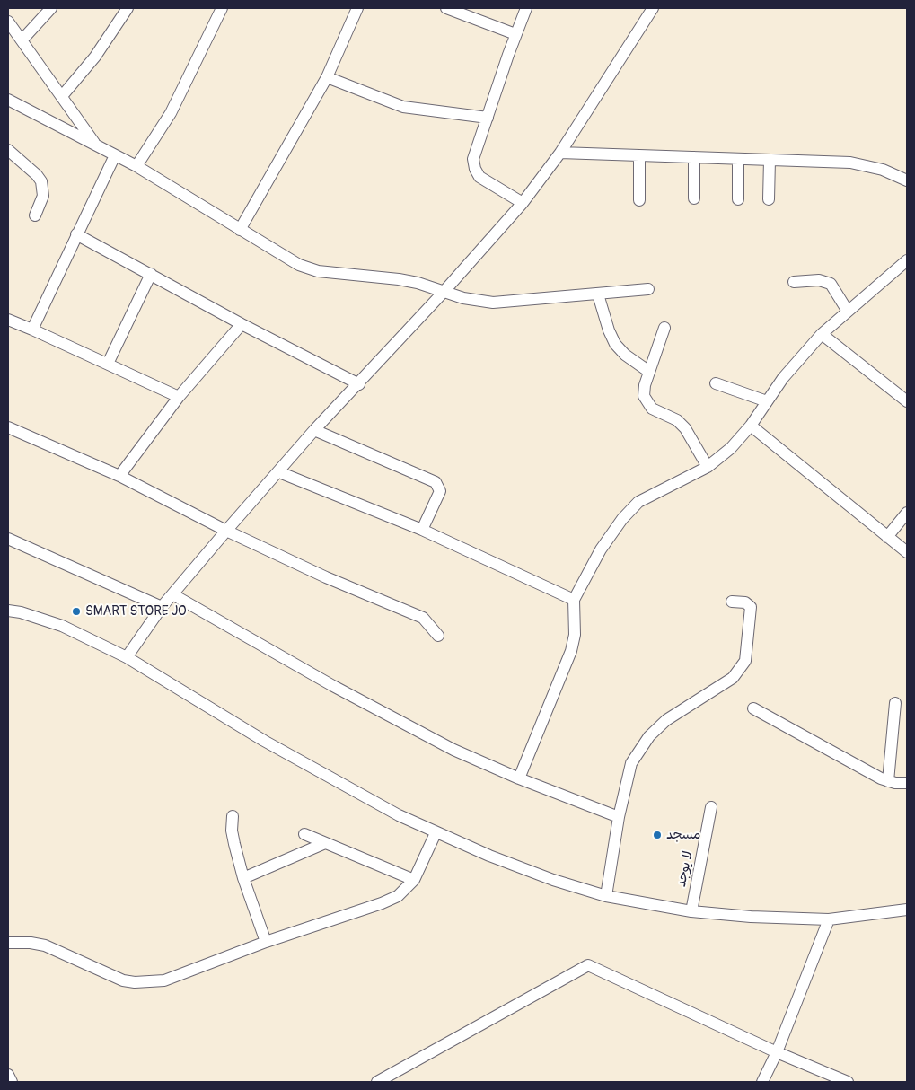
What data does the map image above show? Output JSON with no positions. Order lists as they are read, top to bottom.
{
  "streets": {
    "street": ["لا يوجد"]
  },
  "places": ["SMART STORE JO", "مسجد"]
}
